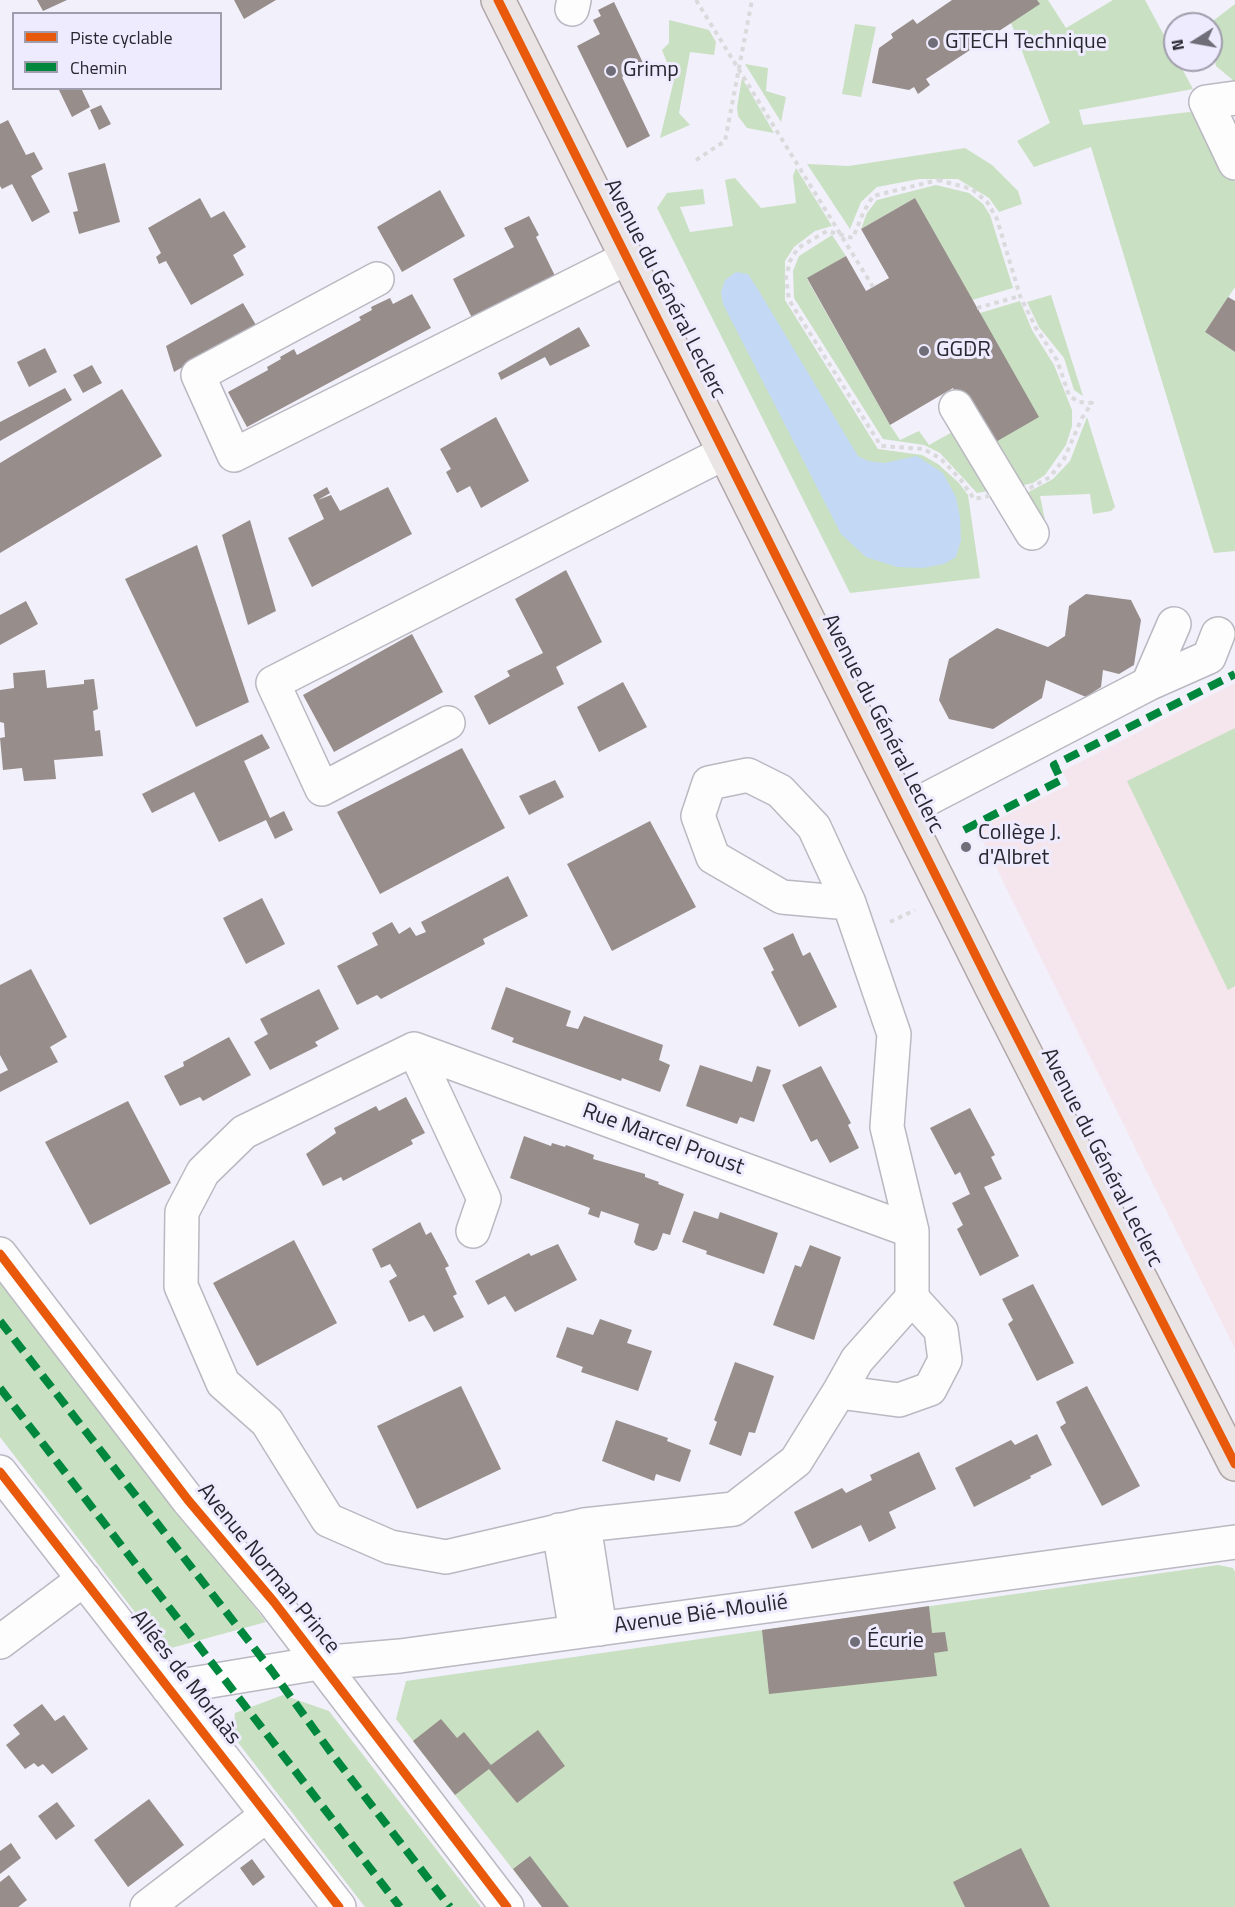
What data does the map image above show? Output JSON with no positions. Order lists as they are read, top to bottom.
{
  "streets": {
    "main road": ["Avenue du Général Leclerc"],
    "street": [
      "Rue Marcel Proust",
      "Avenue Norman Prince",
      "Avenue Bié-Moulié",
      "Allées de Morlaàs"
    ]
  },
  "crossings": [
    ["Avenue Norman Prince", "Avenue Bié-Moulié"],
    ["Avenue Bié-Moulié", "Allées de Morlaàs"]
  ],
  "places": [
    "GTECH Technique",
    "Grimp",
    "GGDR",
    "Collège J. d'Albret",
    "Écurie"
  ],
  "legend": ["Piste cyclable", "Chemin"],
  "north": "left"
}
